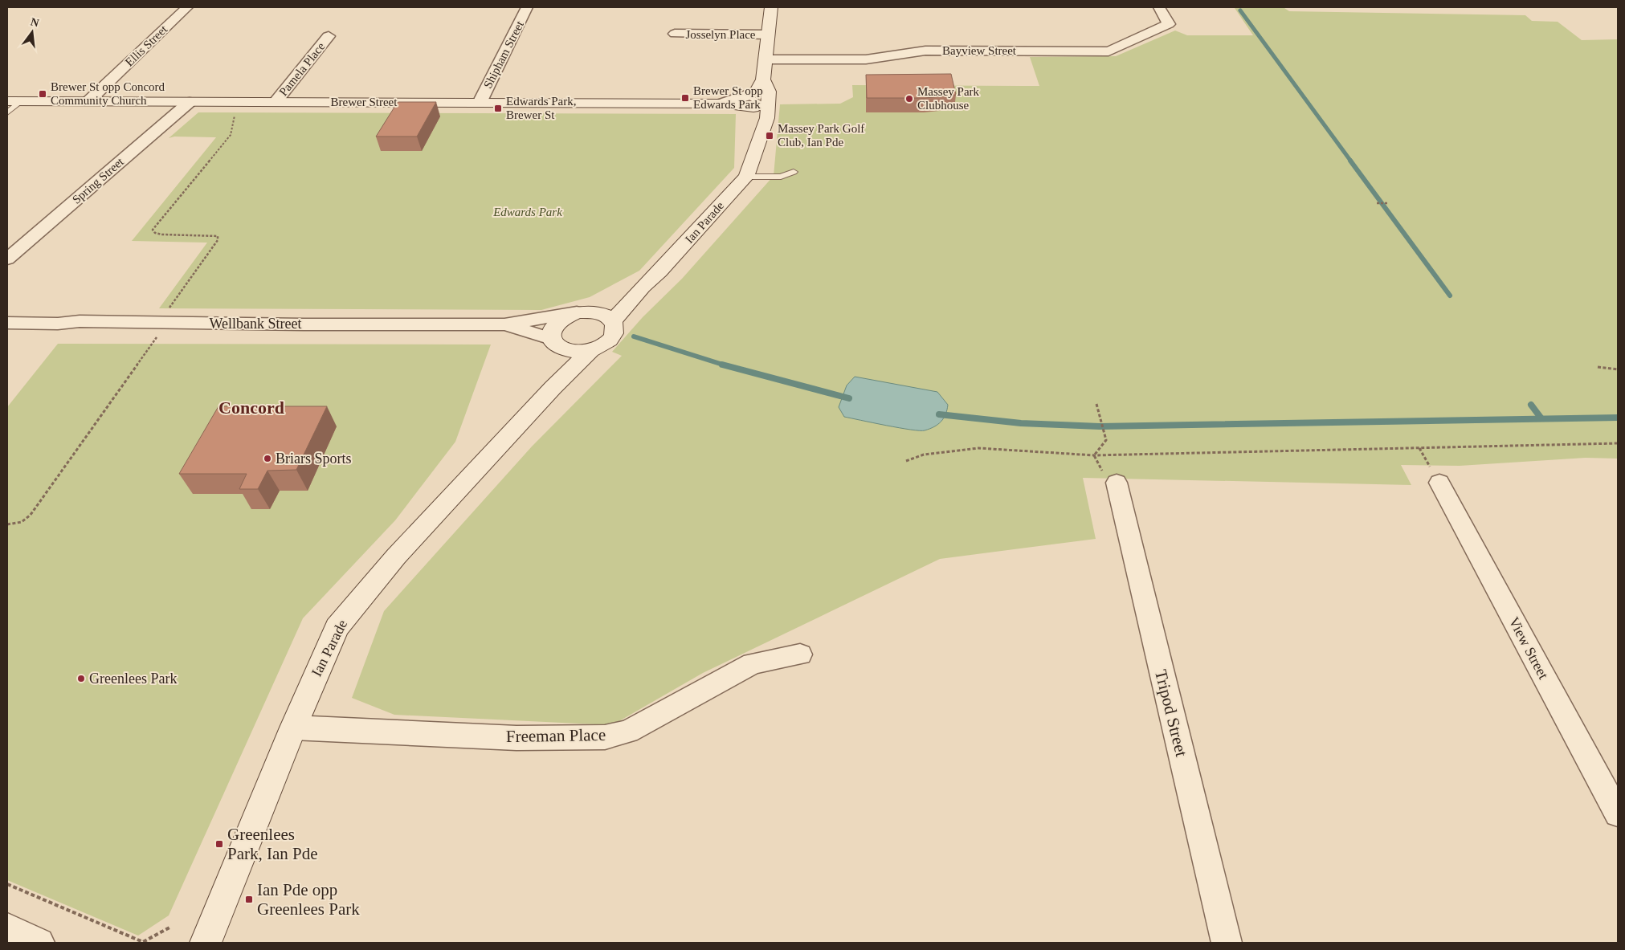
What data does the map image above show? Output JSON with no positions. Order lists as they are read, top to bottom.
{
  "streets": {
    "main road": ["Brewer Street", "Ian Parade"],
    "street": [
      "Josselyn Place",
      "Ellis Street",
      "Bayview Street",
      "Shipham Street",
      "Pamela Place",
      "Spring Street",
      "Wellbank Street",
      "View Street",
      "Tripod Street",
      "Freeman Place"
    ]
  },
  "crossings": [
    ["Josselyn Place", "Ian Parade"],
    ["Ellis Street", "Brewer Street"],
    ["Bayview Street", "Ian Parade"],
    ["Shipham Street", "Brewer Street"],
    ["Pamela Place", "Brewer Street"],
    ["Brewer Street", "Spring Street"],
    ["Brewer Street", "Ian Parade"],
    ["Ian Parade", "Wellbank Street"],
    ["Ian Parade", "Freeman Place"]
  ],
  "districts": ["Concord"],
  "parks": ["Edwards Park"],
  "places": {
    "transit": [
      "Brewer St opp Concord Community Church",
      "Brewer St opp Edwards Park",
      "Edwards Park, Brewer St",
      "Massey Park Golf Club, Ian Pde",
      "Greenlees Park, Ian Pde",
      "Ian Pde opp Greenlees Park"
    ],
    "other": ["Massey Park Clubhouse", "Briars Sports", "Greenlees Park"]
  },
  "north": "top"
}
